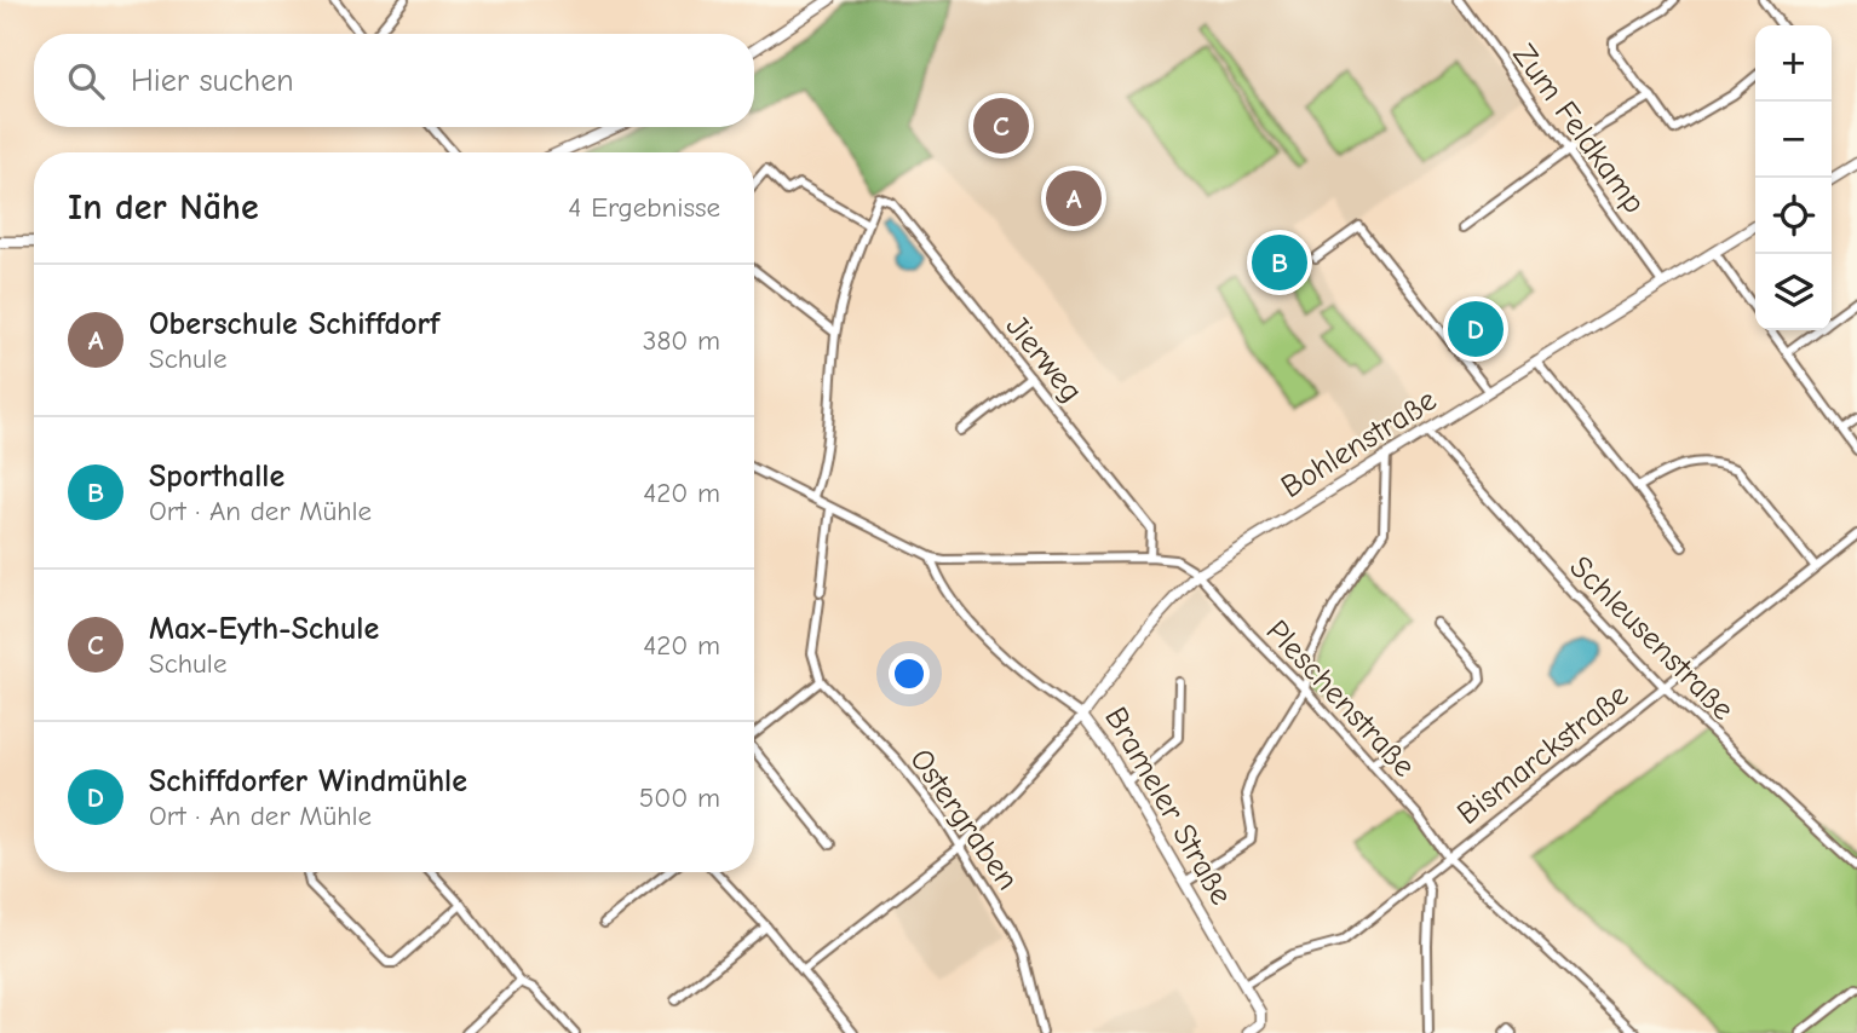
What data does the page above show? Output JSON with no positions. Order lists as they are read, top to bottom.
{
  "streets": {
    "street": [
      "Zum Feldkamp",
      "Jierweg",
      "Bohlenstraße",
      "Schleusenstraße",
      "Pleschenstraße",
      "Bismarckstraße",
      "Brameler Straße",
      "Ostergraben"
    ]
  },
  "crossings": [
    ["Zum Feldkamp", "Bohlenstraße"],
    ["Bohlenstraße", "Schleusenstraße"],
    ["Bohlenstraße", "Pleschenstraße"],
    ["Bohlenstraße", "Brameler Straße"],
    ["Schleusenstraße", "Bismarckstraße"],
    ["Pleschenstraße", "Bismarckstraße"],
    ["Pleschenstraße", "Brameler Straße"],
    ["Bismarckstraße", "Brameler Straße"]
  ],
  "page": {
    "map_buttons": ["+", "−"],
    "search": "Hier suchen",
    "pins": [
      "C",
      "A",
      "B",
      "D"
    ],
    "heading": ["In der Nähe", "4 Ergebnisse"],
    "list": [
      {
        "mark": "A",
        "name": "Oberschule Schiffdorf",
        "note": "Schule",
        "value": "380 m"
      },
      {
        "mark": "B",
        "name": "Sporthalle",
        "note": "Ort · An der Mühle",
        "value": "420 m"
      },
      {
        "mark": "C",
        "name": "Max-Eyth-Schule",
        "note": "Schule",
        "value": "420 m"
      },
      {
        "mark": "D",
        "name": "Schiffdorfer Windmühle",
        "note": "Ort · An der Mühle",
        "value": "500 m"
      }
    ]
  }
}
